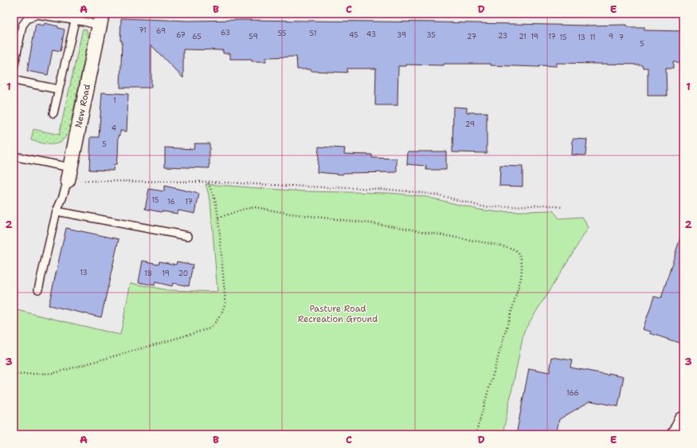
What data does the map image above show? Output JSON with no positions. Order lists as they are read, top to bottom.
{
  "streets": {
    "street": ["New Road"]
  },
  "parks": ["Pasture Road Recreation Ground"],
  "house_numbers": [
    "71",
    "69",
    "63",
    "55",
    "51",
    "43",
    "67",
    "45",
    "39",
    "35",
    "23",
    "65",
    "59",
    "27",
    "21",
    "19",
    "17",
    "9",
    "15",
    "13",
    "11",
    "7",
    "5",
    "1",
    "29",
    "4",
    "5",
    "15",
    "16",
    "17",
    "13",
    "18",
    "19",
    "20",
    "166"
  ],
  "grid": {
    "columns": [
      "A",
      "B",
      "C",
      "D",
      "E"
    ],
    "rows": ["1", "2", "3"]
  }
}
